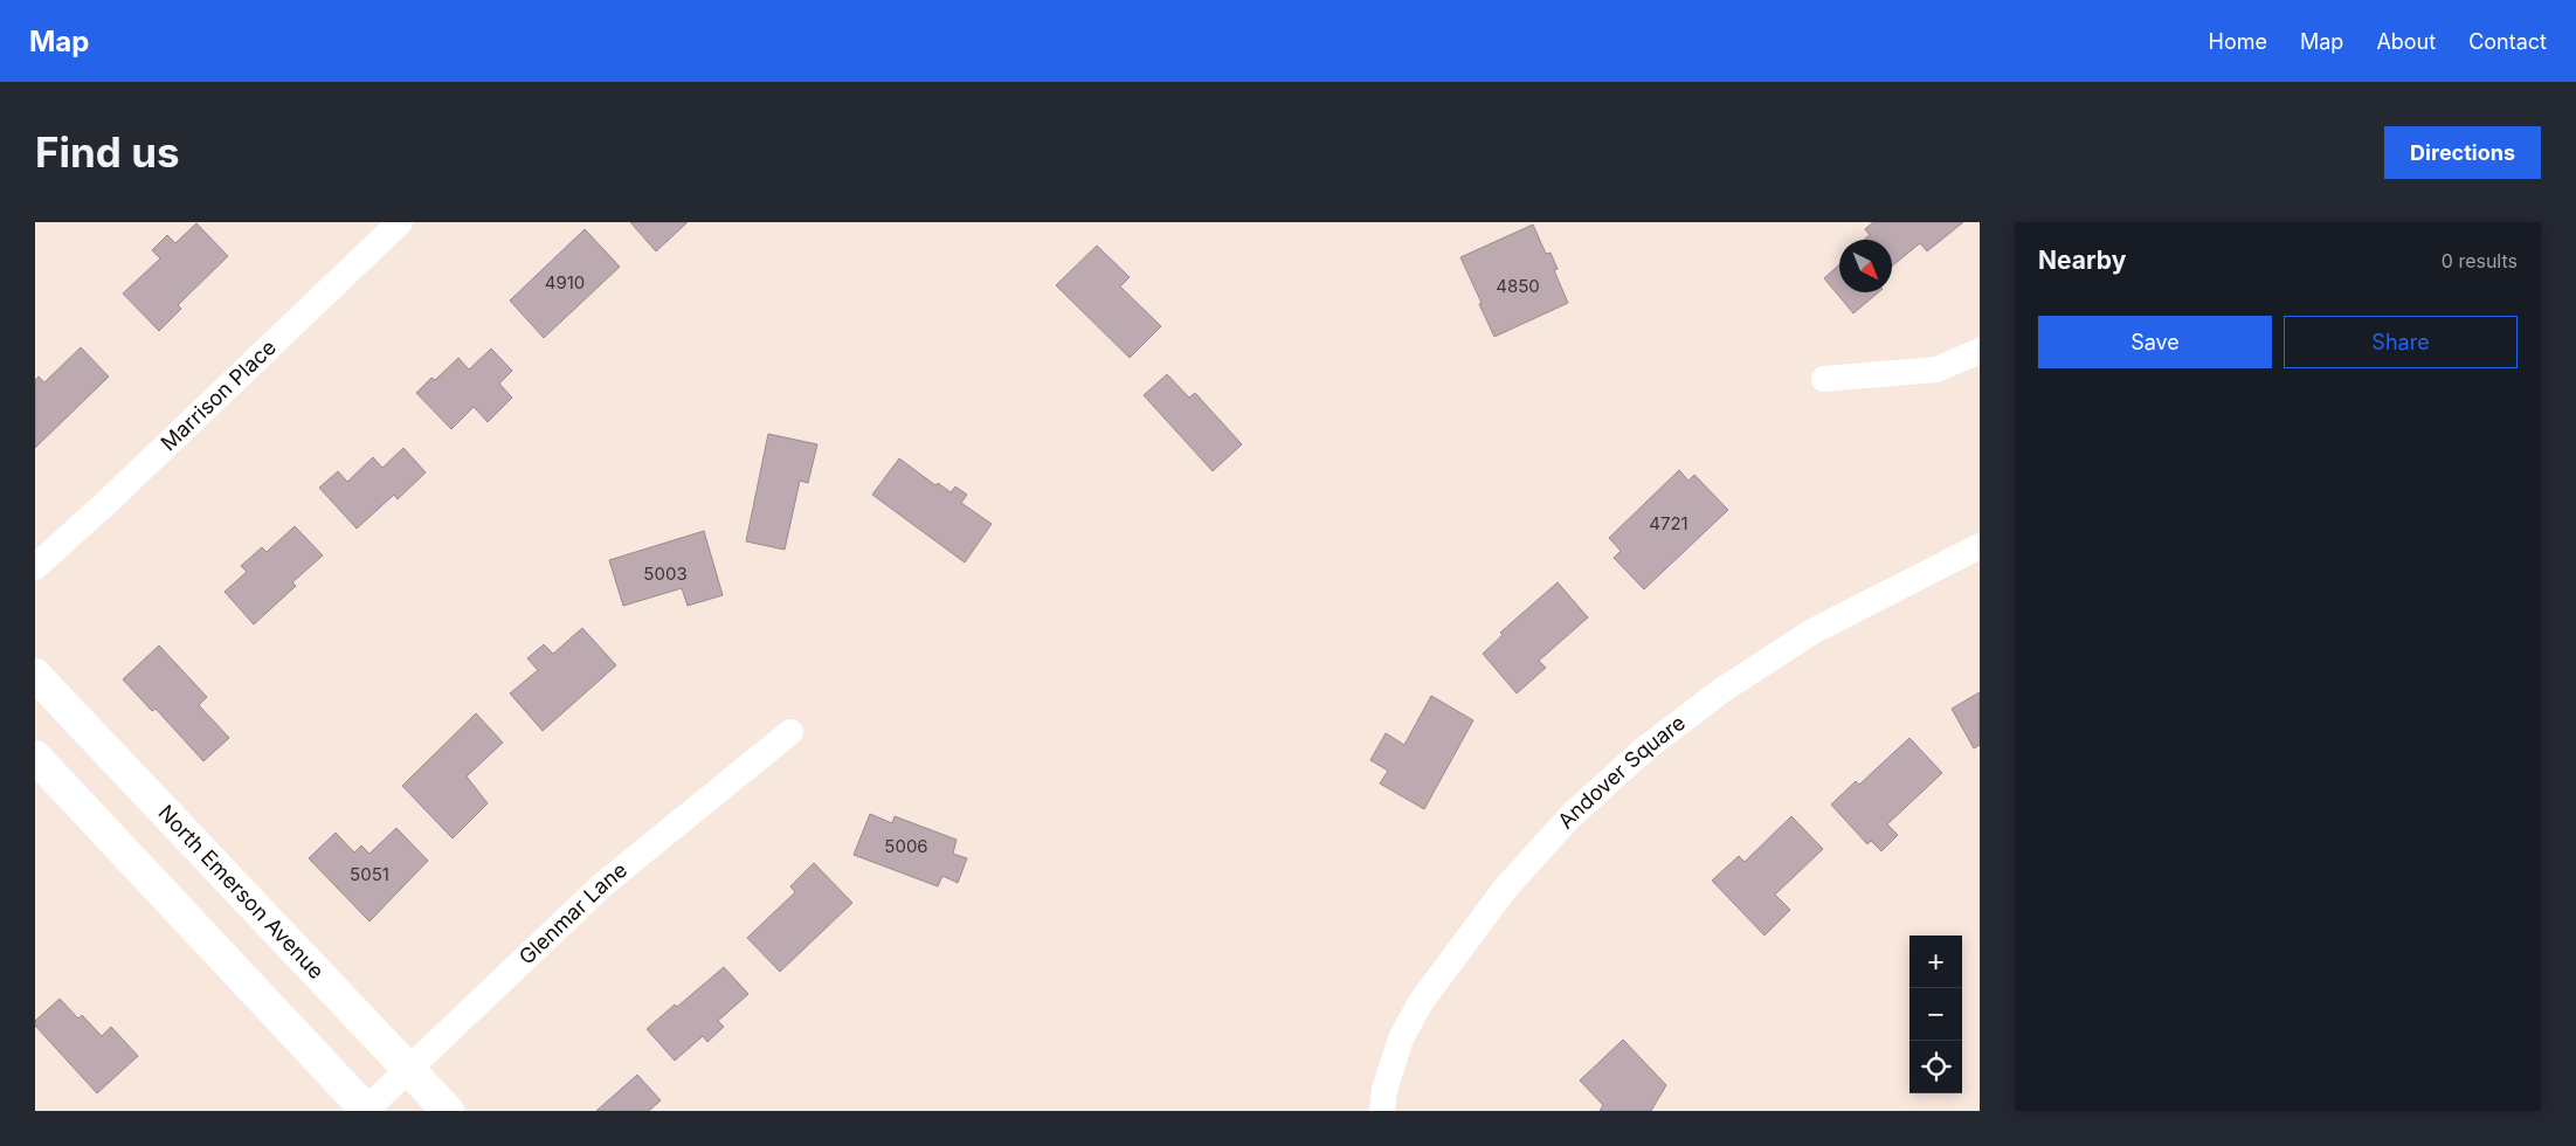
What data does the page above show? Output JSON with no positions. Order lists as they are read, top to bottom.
{
  "streets": {
    "main road": ["North Emerson Avenue"],
    "street": ["Marrison Place", "Andover Square", "Glenmar Lane"]
  },
  "crossings": [
    ["North Emerson Avenue", "Glenmar Lane"]
  ],
  "house_numbers": [
    "4910",
    "4850",
    "4721",
    "5003",
    "5006",
    "5051"
  ],
  "north": "bottom right",
  "page": {
    "header": "Map",
    "nav": [
      "Home",
      "Map",
      "About",
      "Contact"
    ],
    "buttons": [
      "Directions",
      ["Save", "Share"]
    ],
    "title": "Find us",
    "heading": ["Nearby", "0 results"],
    "map_buttons": ["+", "−"]
  }
}
